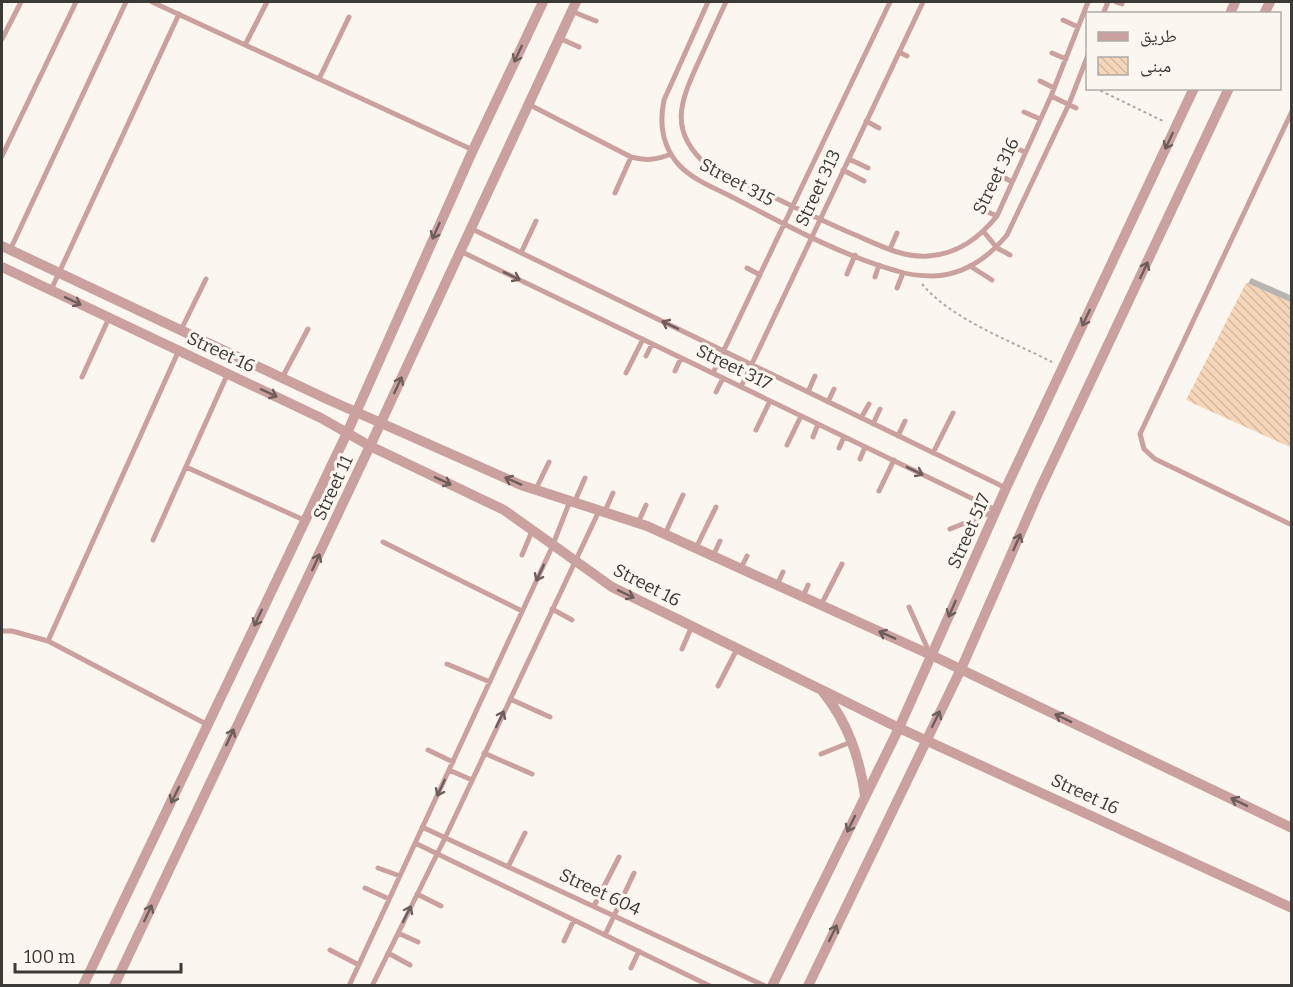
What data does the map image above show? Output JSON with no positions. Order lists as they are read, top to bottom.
{
  "streets": {
    "street": ["Street 16", "Street 11", "Street 517"],
    "lane": [
      "Street 316",
      "Street 315",
      "Street 313",
      "Street 317",
      "Street 604"
    ]
  },
  "crossings": [
    ["Street 316", "Street 315"],
    ["Street 316", "Street 313"],
    ["Street 315", "Street 313"],
    ["Street 313", "Street 317"],
    ["Street 16", "Street 11"],
    ["Street 16", "Street 517"],
    ["Street 317", "Street 11"],
    ["Street 317", "Street 517"]
  ],
  "legend": ["طريق", "مبنى"],
  "scale_bar": "100 m"
}
